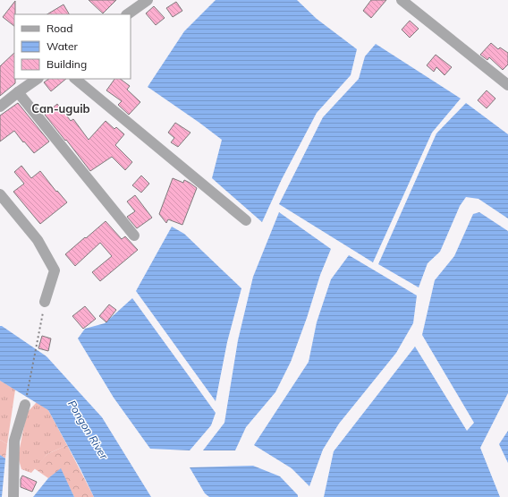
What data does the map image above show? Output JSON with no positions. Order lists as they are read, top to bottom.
{
  "districts": ["Can-uguib"],
  "water": ["Pongon River"],
  "legend": ["Road", "Water", "Building"]
}
